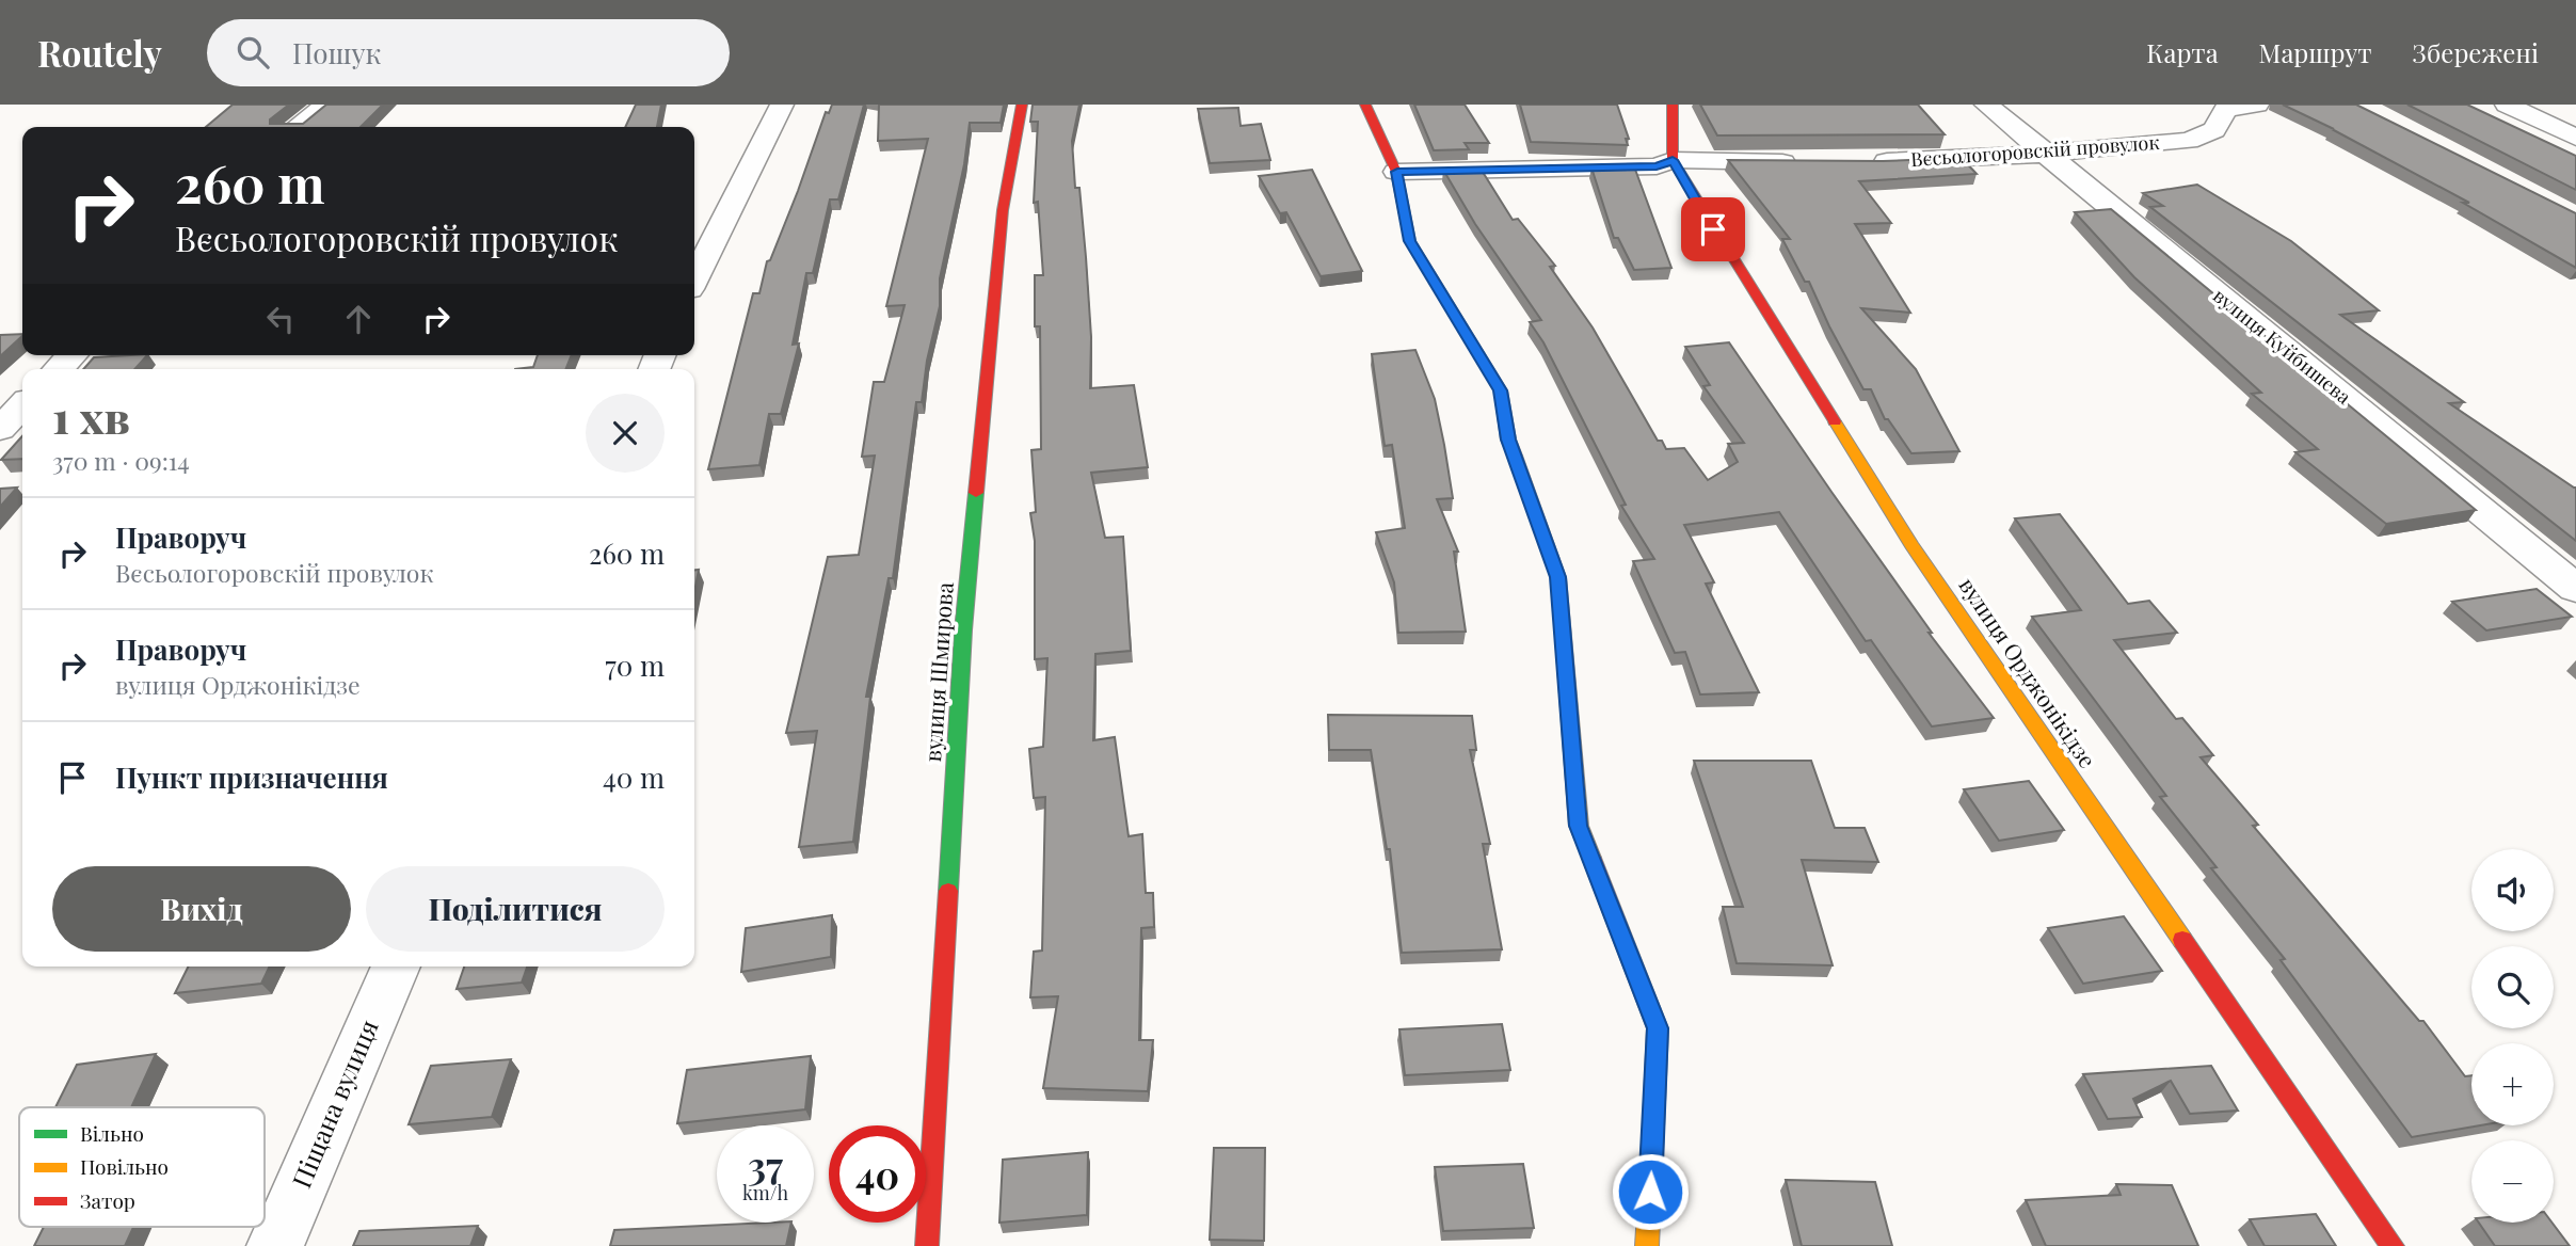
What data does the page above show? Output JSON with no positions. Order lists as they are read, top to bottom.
{
  "streets": {
    "street": [
      "Вєсьологоровскій провулок",
      "вулиця Куйбишева",
      "вулиця Шмирова",
      "вулиця Орджонікідзе",
      "Піщана вулиця"
    ]
  },
  "crossings": [
    ["Вєсьологоровскій провулок", "вулиця Куйбишева"]
  ],
  "legend": ["Вільно", "Повільно", "Затор"],
  "page": {
    "header": "Routely",
    "search": "Пошук",
    "nav": ["Карта", "Маршрут", "Збережені"],
    "turn": ["260 m", "Вєсьологоровскій провулок"],
    "heading": ["1 хв", "370 m · 09:14"],
    "list": [
      {
        "name": "Праворуч",
        "note": "Вєсьологоровскій провулок",
        "value": "260 m"
      },
      {
        "name": "Праворуч",
        "note": "вулиця Орджонікідзе",
        "value": "70 m"
      },
      {
        "name": "Пункт призначення",
        "value": "40 m"
      }
    ],
    "map_buttons": ["+", "−"],
    "buttons": ["Вихід", "Поділитися"],
    "speed": "37 km/h",
    "limit": "40"
  }
}
